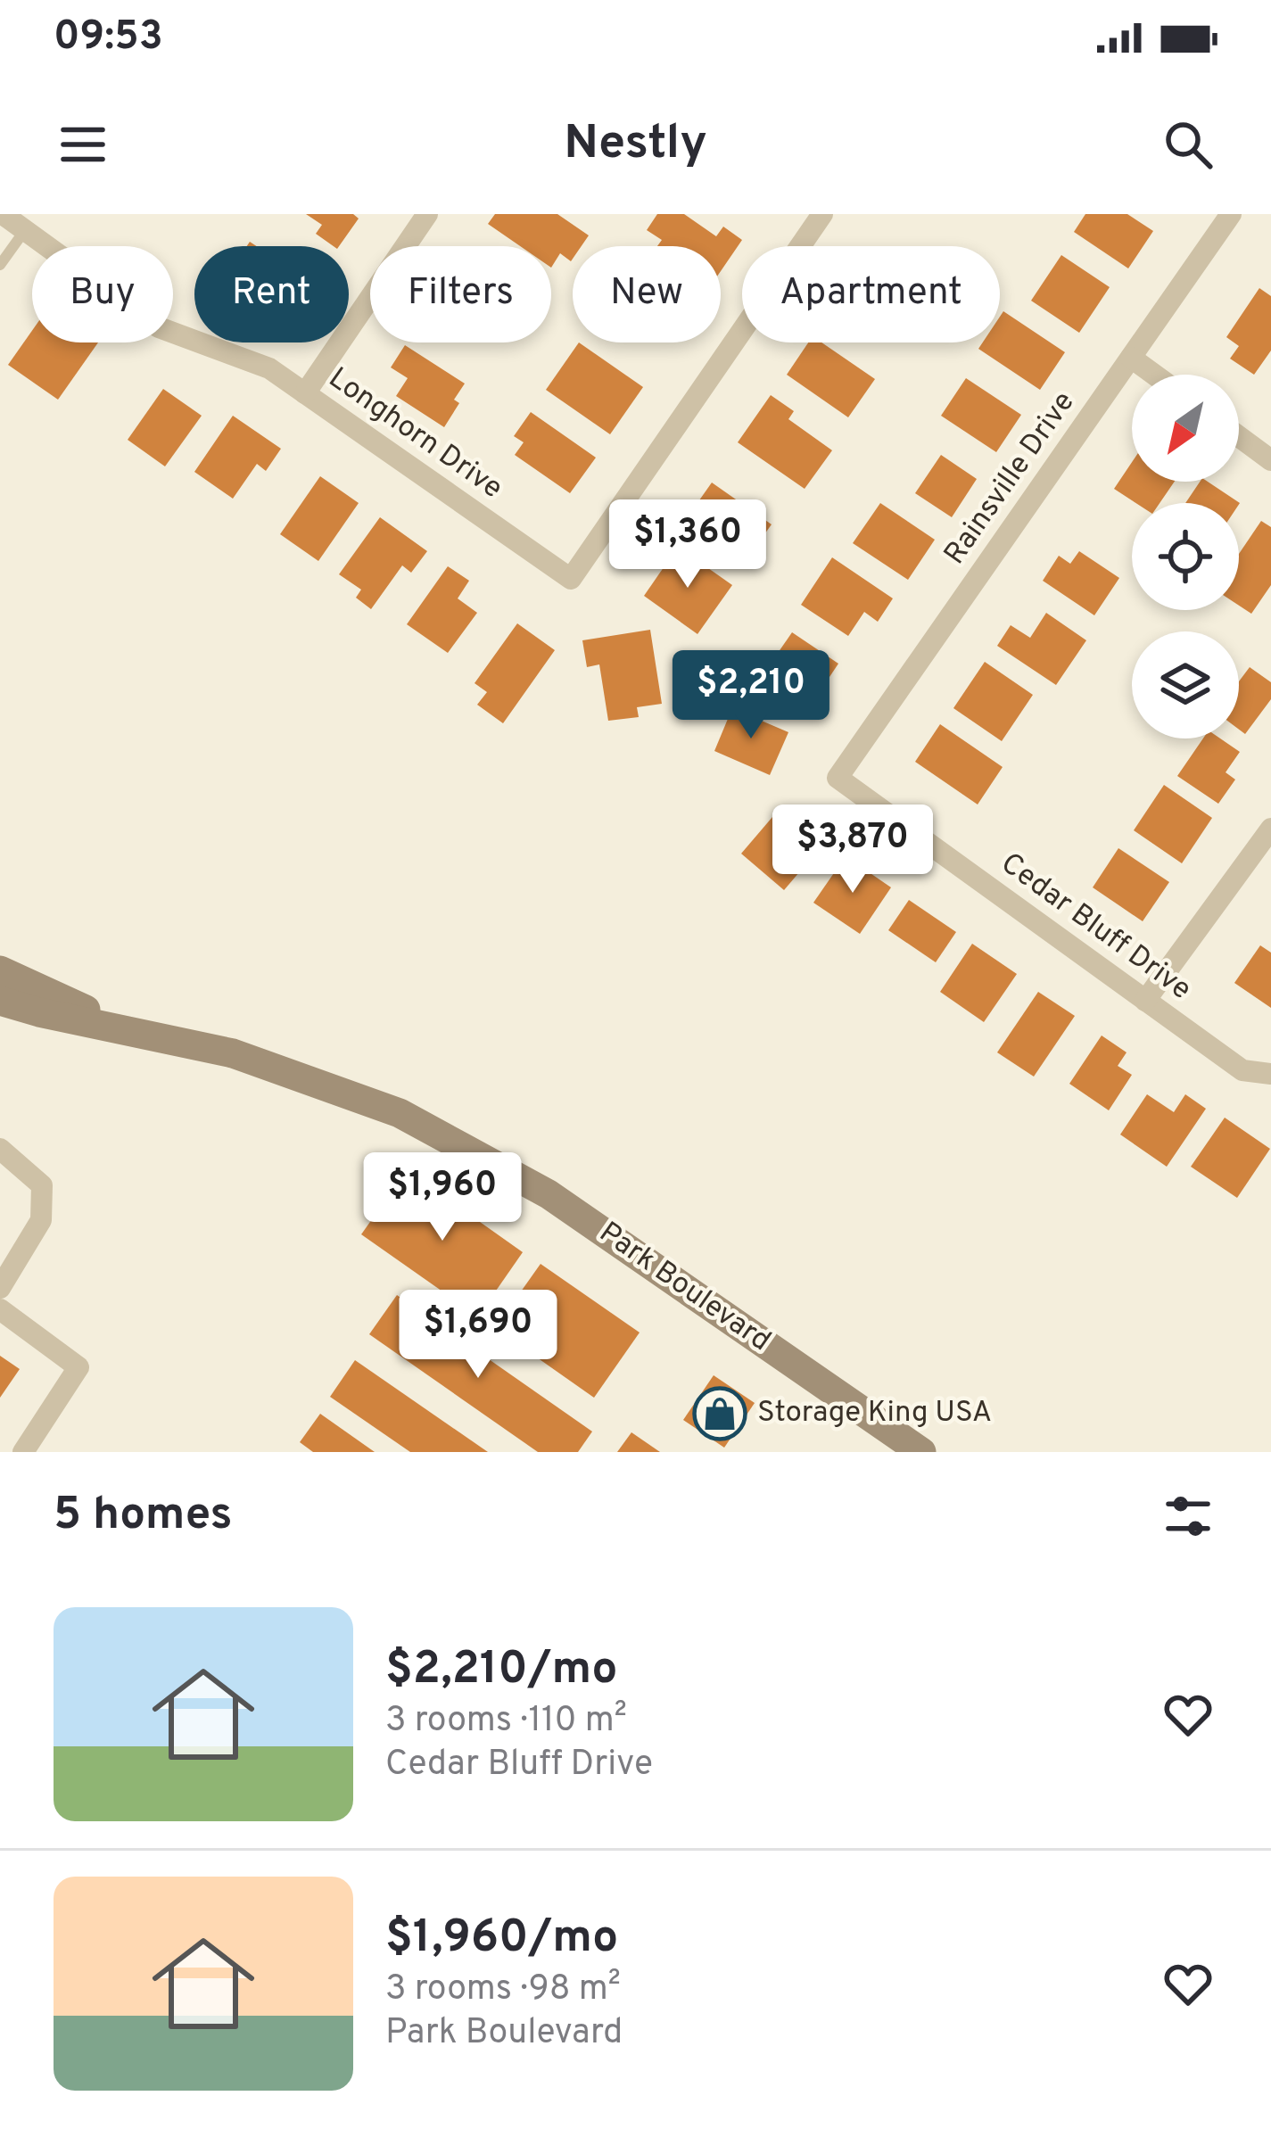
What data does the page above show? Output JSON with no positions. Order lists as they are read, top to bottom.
{
  "streets": {
    "main road": ["Park Boulevard"],
    "street": ["Longhorn Drive", "Rainsville Drive", "Cedar Bluff Drive"]
  },
  "crossings": [
    ["Rainsville Drive", "Cedar Bluff Drive"]
  ],
  "places": {
    "shop": ["Storage King USA"]
  },
  "north": "bottom left",
  "page": {
    "status": "09:53",
    "header": "Nestly",
    "chip": [
      "Buy",
      "Rent",
      "Filters",
      "New",
      "Apartment"
    ],
    "price": [
      "$1,360",
      "$2,210",
      "$3,870",
      "$1,960",
      "$1,690"
    ],
    "heading": "5 homes",
    "list": [
      {
        "name": "$2,210/mo",
        "note": "3 rooms · 110 m² · Cedar Bluff Drive"
      },
      {
        "name": "$1,960/mo",
        "note": "3 rooms · 98 m² · Park Boulevard"
      }
    ]
  }
}
